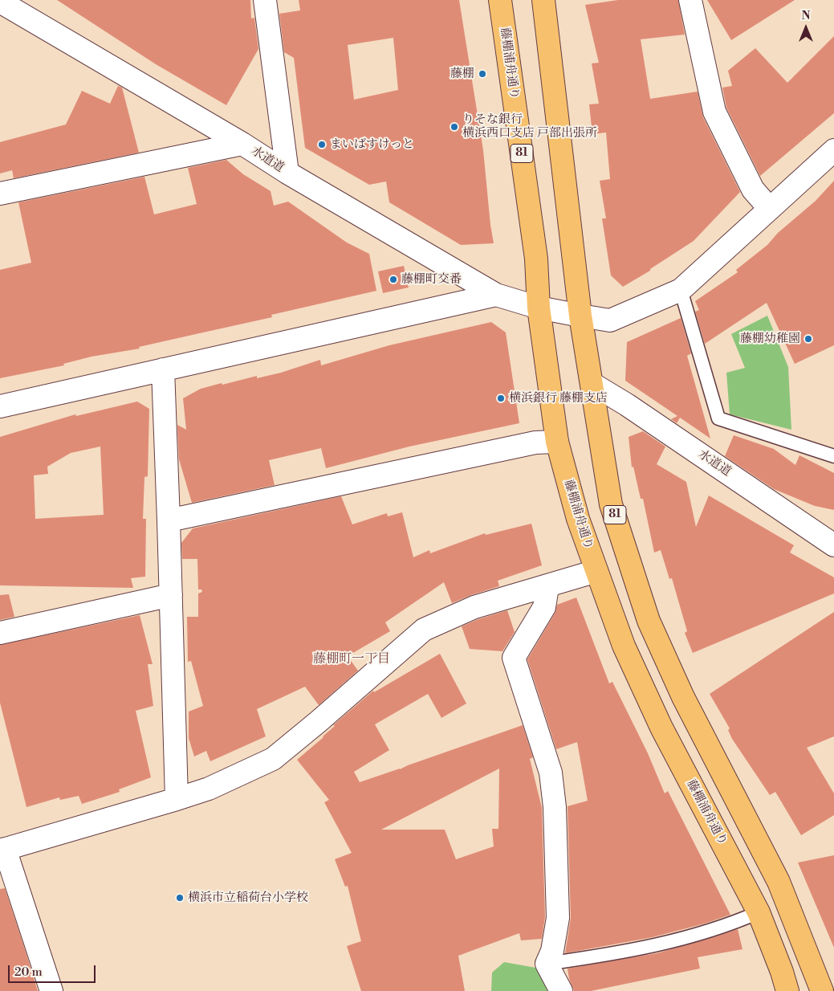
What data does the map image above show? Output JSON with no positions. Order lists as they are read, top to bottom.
{
  "streets": {
    "main road": ["藤棚浦舟通り", "81"],
    "street": ["水道道"]
  },
  "crossings": [
    ["藤棚浦舟通り", "水道道"],
    ["81", "水道道"]
  ],
  "districts": ["藤棚町一丁目"],
  "places": [
    "藤棚",
    "りそな銀行 横浜西口支店 戸部出張所",
    "まいばすけっと",
    "藤棚町交番",
    "藤棚幼稚園",
    "横浜銀行 藤棚支店",
    "横浜市立稲荷台小学校"
  ],
  "scale_bar": "20 m",
  "north": "top"
}
